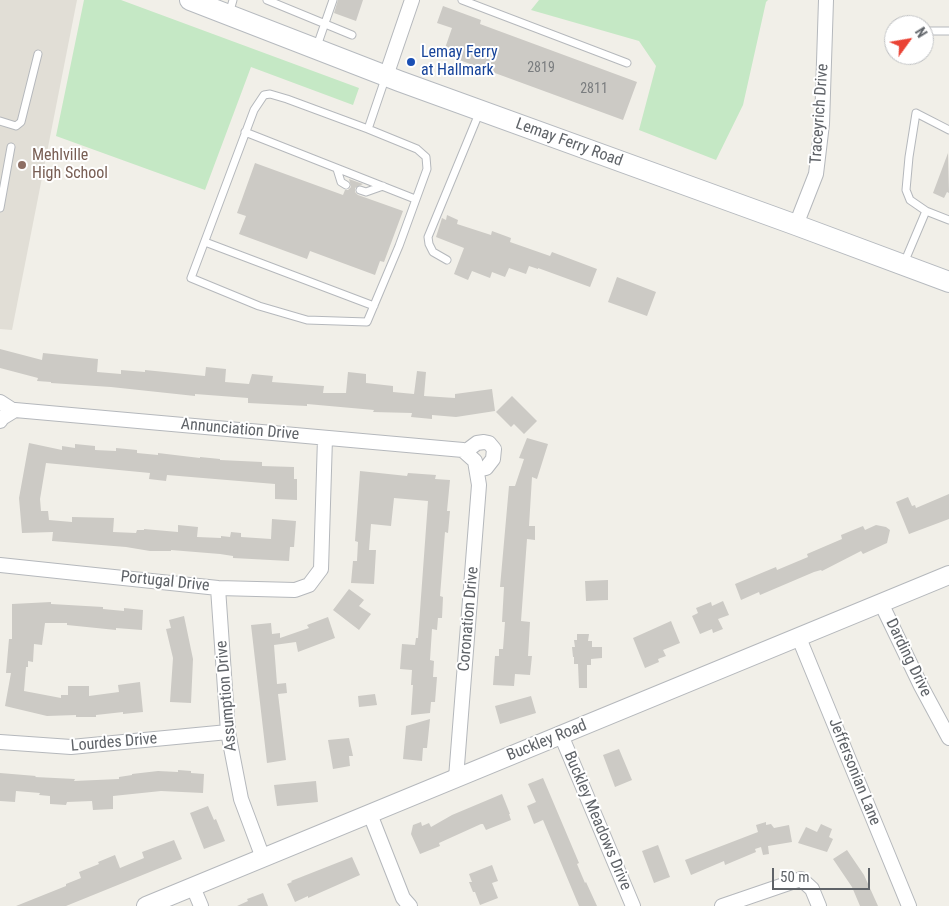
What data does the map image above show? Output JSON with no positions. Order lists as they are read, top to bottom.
{
  "streets": {
    "main road": ["Lemay Ferry Road"],
    "street": [
      "Traceyrich Drive",
      "Annunciation Drive",
      "Portugal Drive",
      "Coronation Drive",
      "Darding Drive",
      "Assumption Drive",
      "Buckley Road",
      "Lourdes Drive",
      "Jeffersonian Lane",
      "Buckley Meadows Drive"
    ]
  },
  "crossings": [
    ["Traceyrich Drive", "Lemay Ferry Road"],
    ["Annunciation Drive", "Portugal Drive"],
    ["Annunciation Drive", "Coronation Drive"],
    ["Portugal Drive", "Assumption Drive"],
    ["Coronation Drive", "Buckley Road"],
    ["Darding Drive", "Buckley Road"],
    ["Assumption Drive", "Buckley Road"],
    ["Assumption Drive", "Lourdes Drive"],
    ["Buckley Road", "Jeffersonian Lane"],
    ["Buckley Road", "Buckley Meadows Drive"]
  ],
  "places": ["Lemay Ferry at Hallmark", "Mehlville High School"],
  "house_numbers": ["2819", "2811"],
  "scale_bar": "50 m",
  "north": "top right"
}
